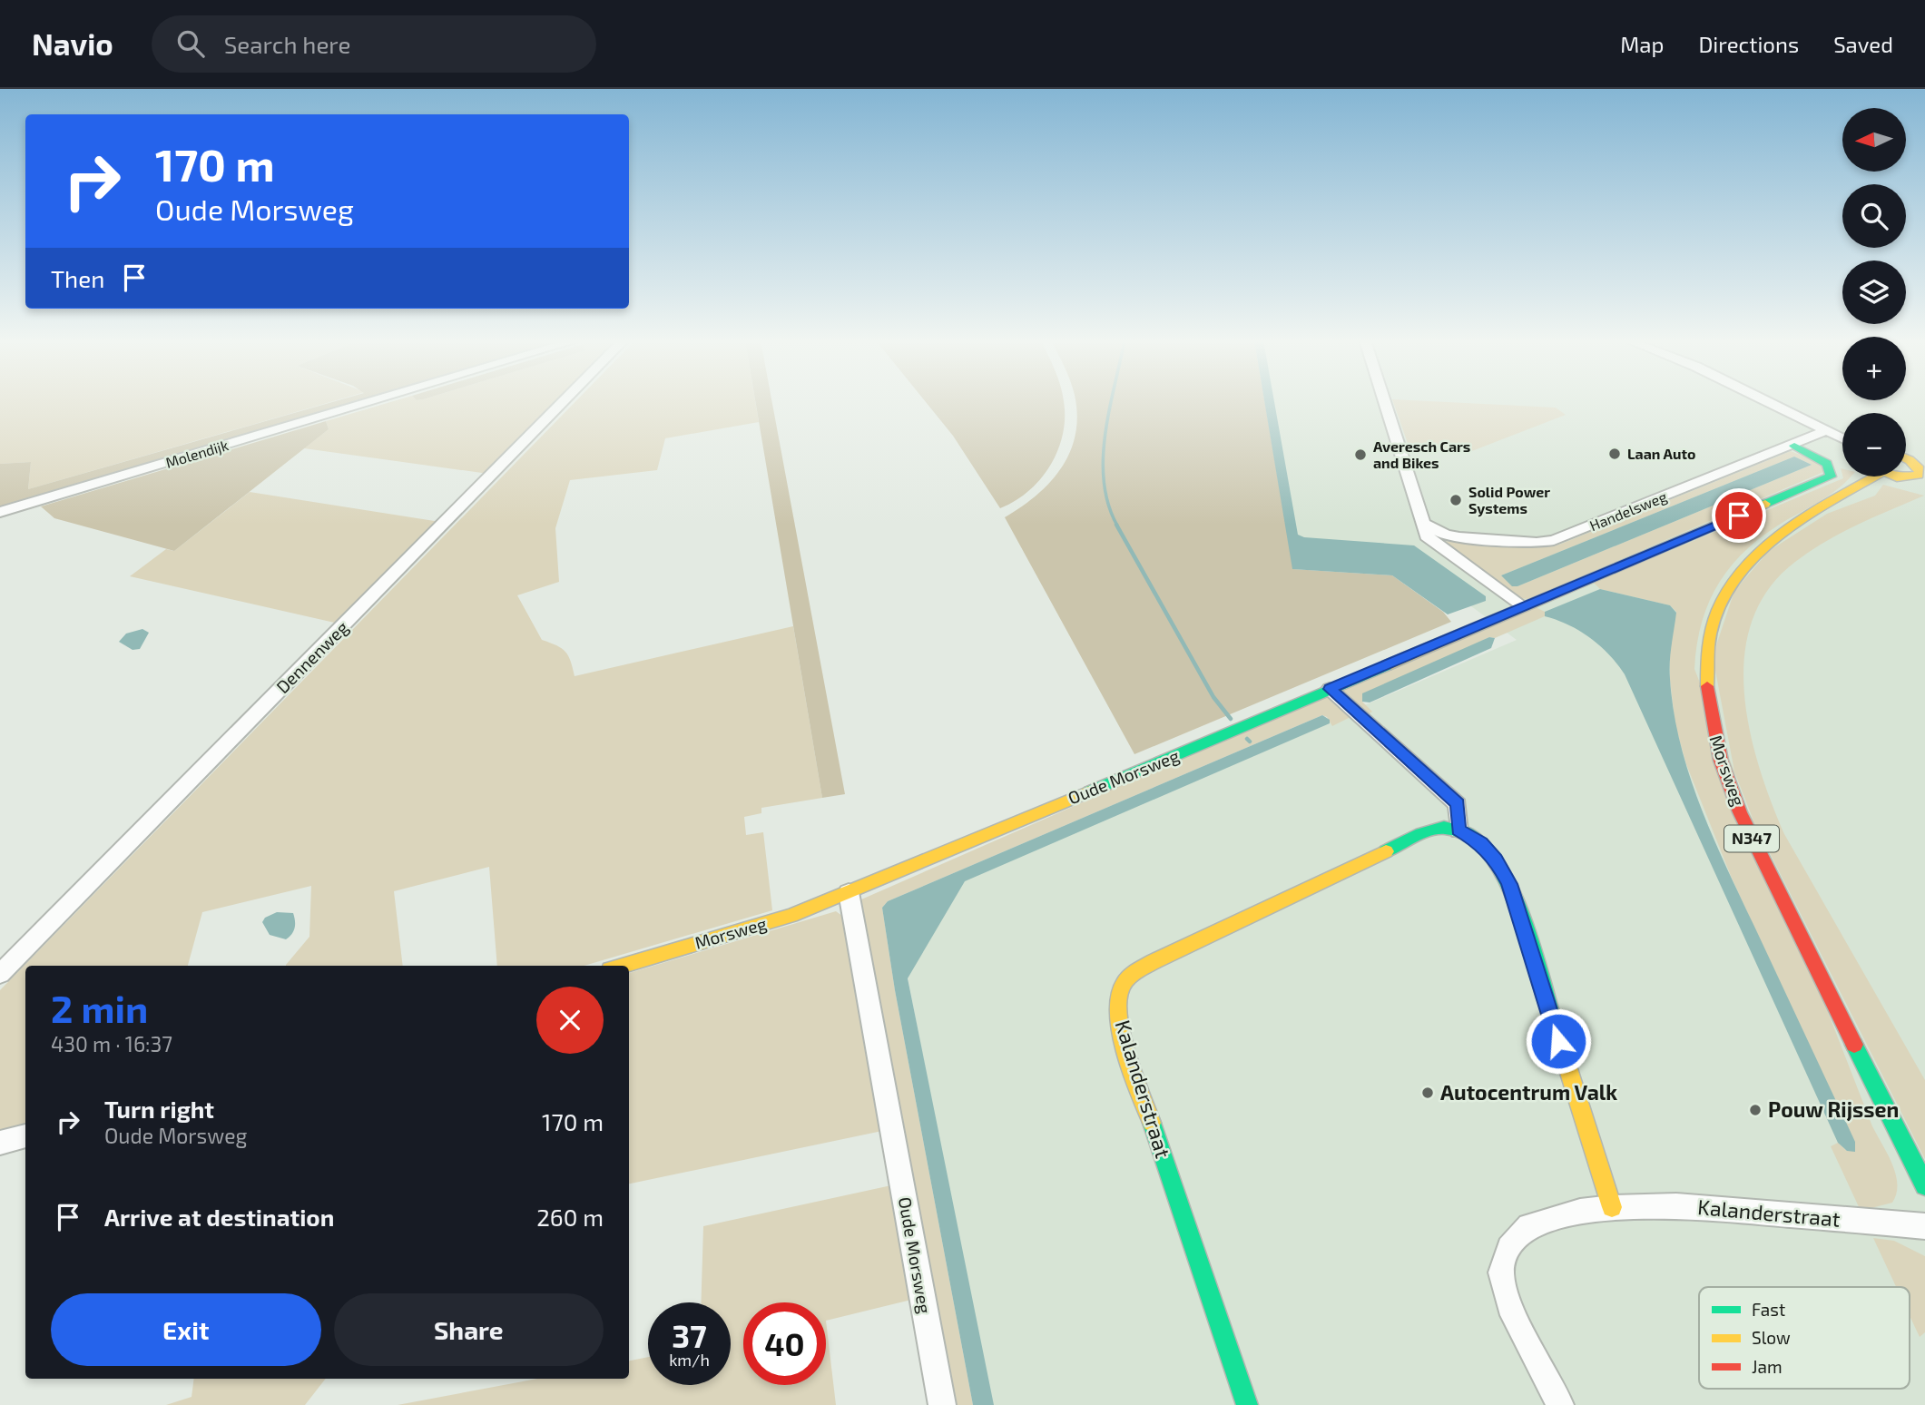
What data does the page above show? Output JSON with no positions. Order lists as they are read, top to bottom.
{
  "streets": {
    "street": [
      "Molendijk",
      "Handelsweg",
      "Dennenweg",
      "Morsweg",
      "Oude Morsweg",
      "N347",
      "Kalanderstraat"
    ]
  },
  "crossings": [
    ["Handelsweg", "Oude Morsweg"],
    ["Morsweg", "Oude Morsweg"]
  ],
  "places": [
    "Laan Auto",
    "Averesch Cars and Bikes",
    "Solid Power Systems",
    "Autocentrum Valk",
    "Pouw Rijssen"
  ],
  "legend": ["Fast", "Slow", "Jam"],
  "north": "left",
  "page": {
    "header": "Navio",
    "search": "Search here",
    "nav": ["Map", "Directions", "Saved"],
    "map_buttons": ["+", "−"],
    "turn": ["170 m", "Oude Morsweg"],
    "then": "Then",
    "heading": ["2 min", "430 m · 16:37"],
    "list": [
      {
        "name": "Turn right",
        "note": "Oude Morsweg",
        "value": "170 m"
      },
      {
        "name": "Arrive at destination",
        "value": "260 m"
      }
    ],
    "buttons": ["Exit", "Share"],
    "speed": "37 km/h",
    "limit": "40"
  }
}
